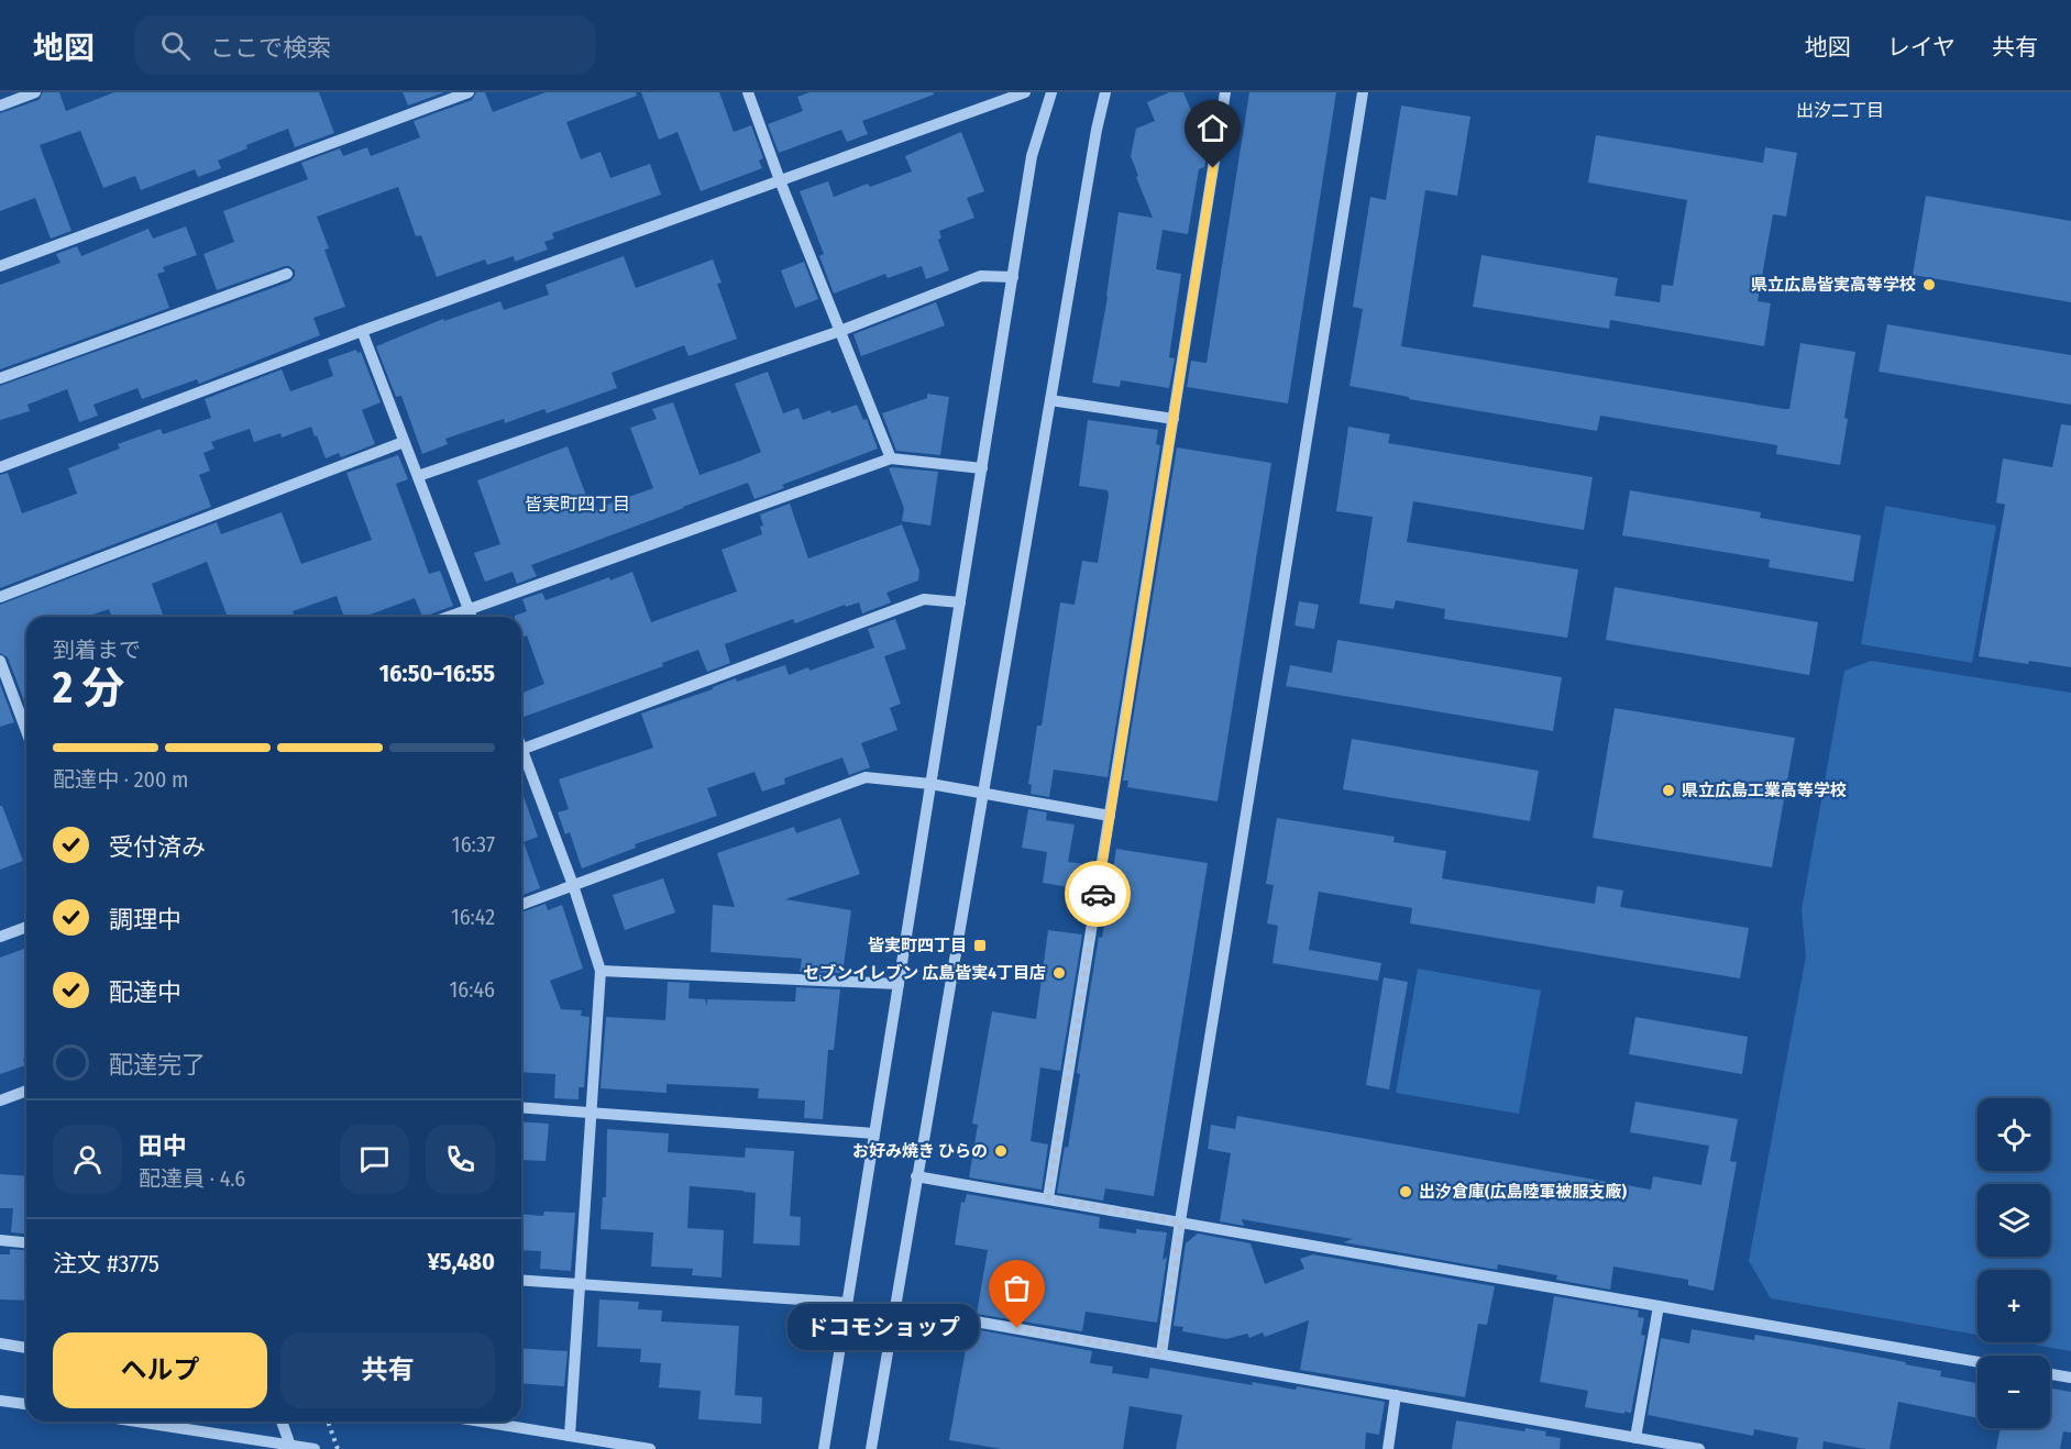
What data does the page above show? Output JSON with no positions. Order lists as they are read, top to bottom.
{
  "districts": ["出汐二丁目", "皆実町四丁目"],
  "places": {
    "other": [
      "県立広島皆実高等学校",
      "県立広島工業高等学校",
      "セブンイレブン 広島皆実4丁目店",
      "お好み焼き ひらの",
      "出汐倉庫(広島陸軍被服支廠)",
      "ドコモショップ"
    ],
    "transit": ["皆実町四丁目"]
  },
  "page": {
    "header": "地図",
    "search": "ここで検索",
    "nav": ["地図", "レイヤ", "共有"],
    "heading": ["2 分", "到着まで", "16:50–16:55"],
    "panel": [
      "田中",
      "配達員 · 4.6",
      "注文 #3775",
      "¥5,480"
    ],
    "bar": "配達中 · 200 m",
    "list": [
      ["受付済み", "16:37"],
      ["調理中", "16:42"],
      ["配達中", "16:46"],
      "配達完了"
    ],
    "map_buttons": ["+", "−"],
    "bubble": "ドコモショップ",
    "buttons": ["ヘルプ", "共有"]
  }
}
